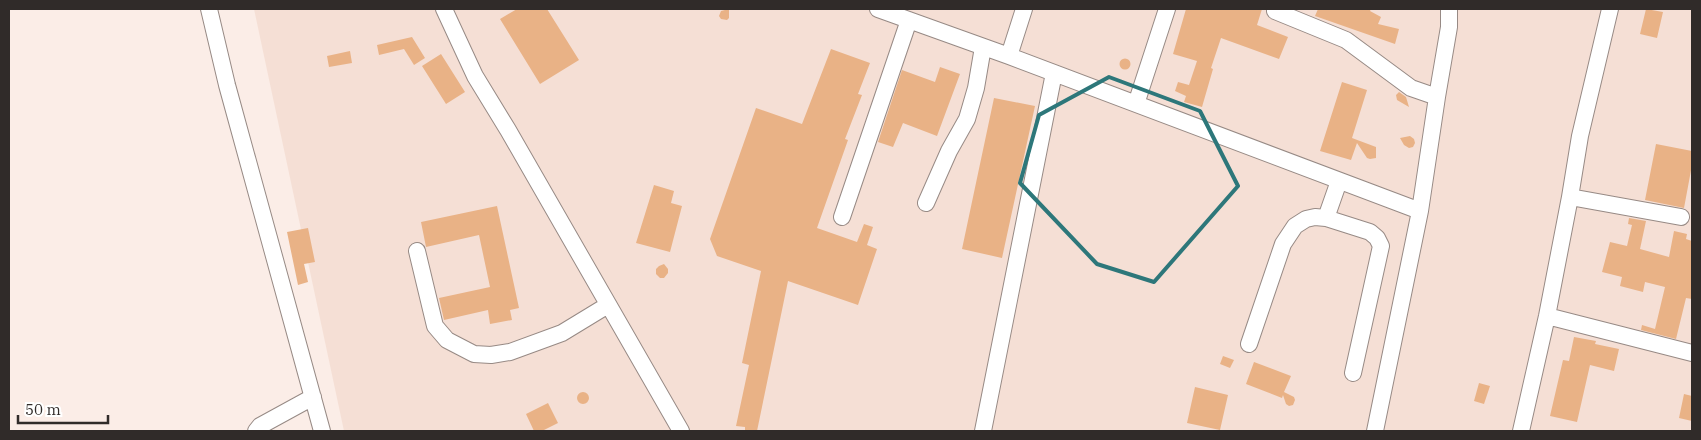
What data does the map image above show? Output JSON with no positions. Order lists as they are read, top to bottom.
{
  "scale_bar": "50 m"
}
